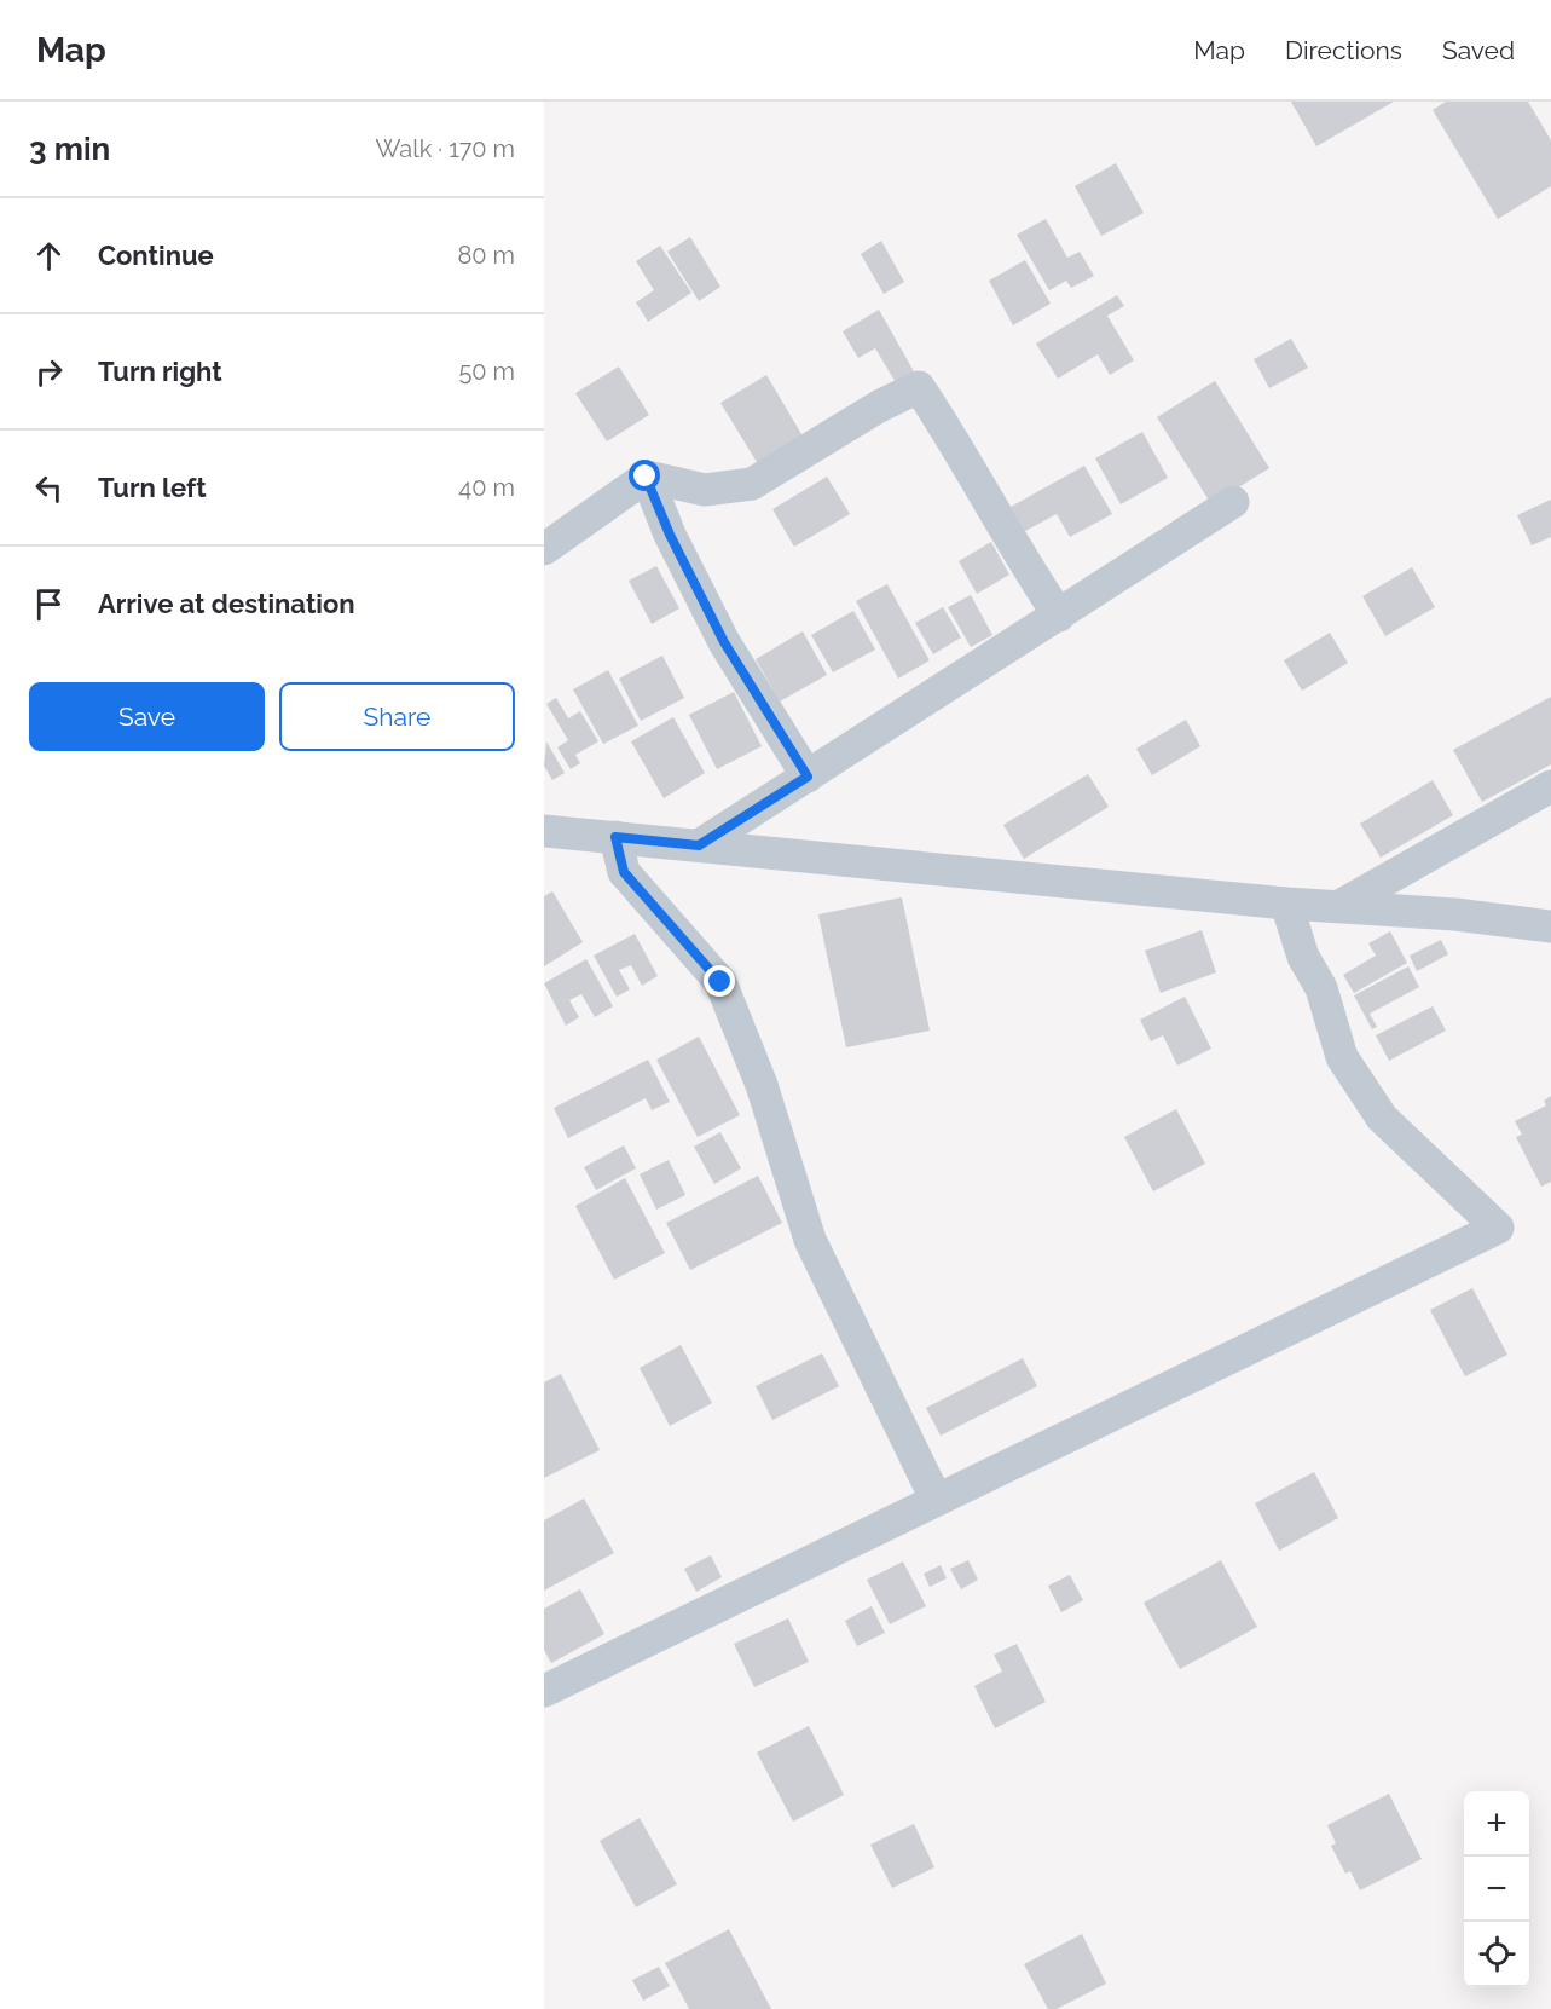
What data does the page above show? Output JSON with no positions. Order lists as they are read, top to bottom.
{
  "page": {
    "header": "Map",
    "nav": ["Map", "Directions", "Saved"],
    "heading": ["3 min", "Walk · 170 m"],
    "list": [
      ["Continue", "80 m"],
      ["Turn right", "50 m"],
      ["Turn left", "40 m"],
      "Arrive at destination"
    ],
    "buttons": ["Save", "Share"],
    "map_buttons": ["+", "−"]
  }
}
